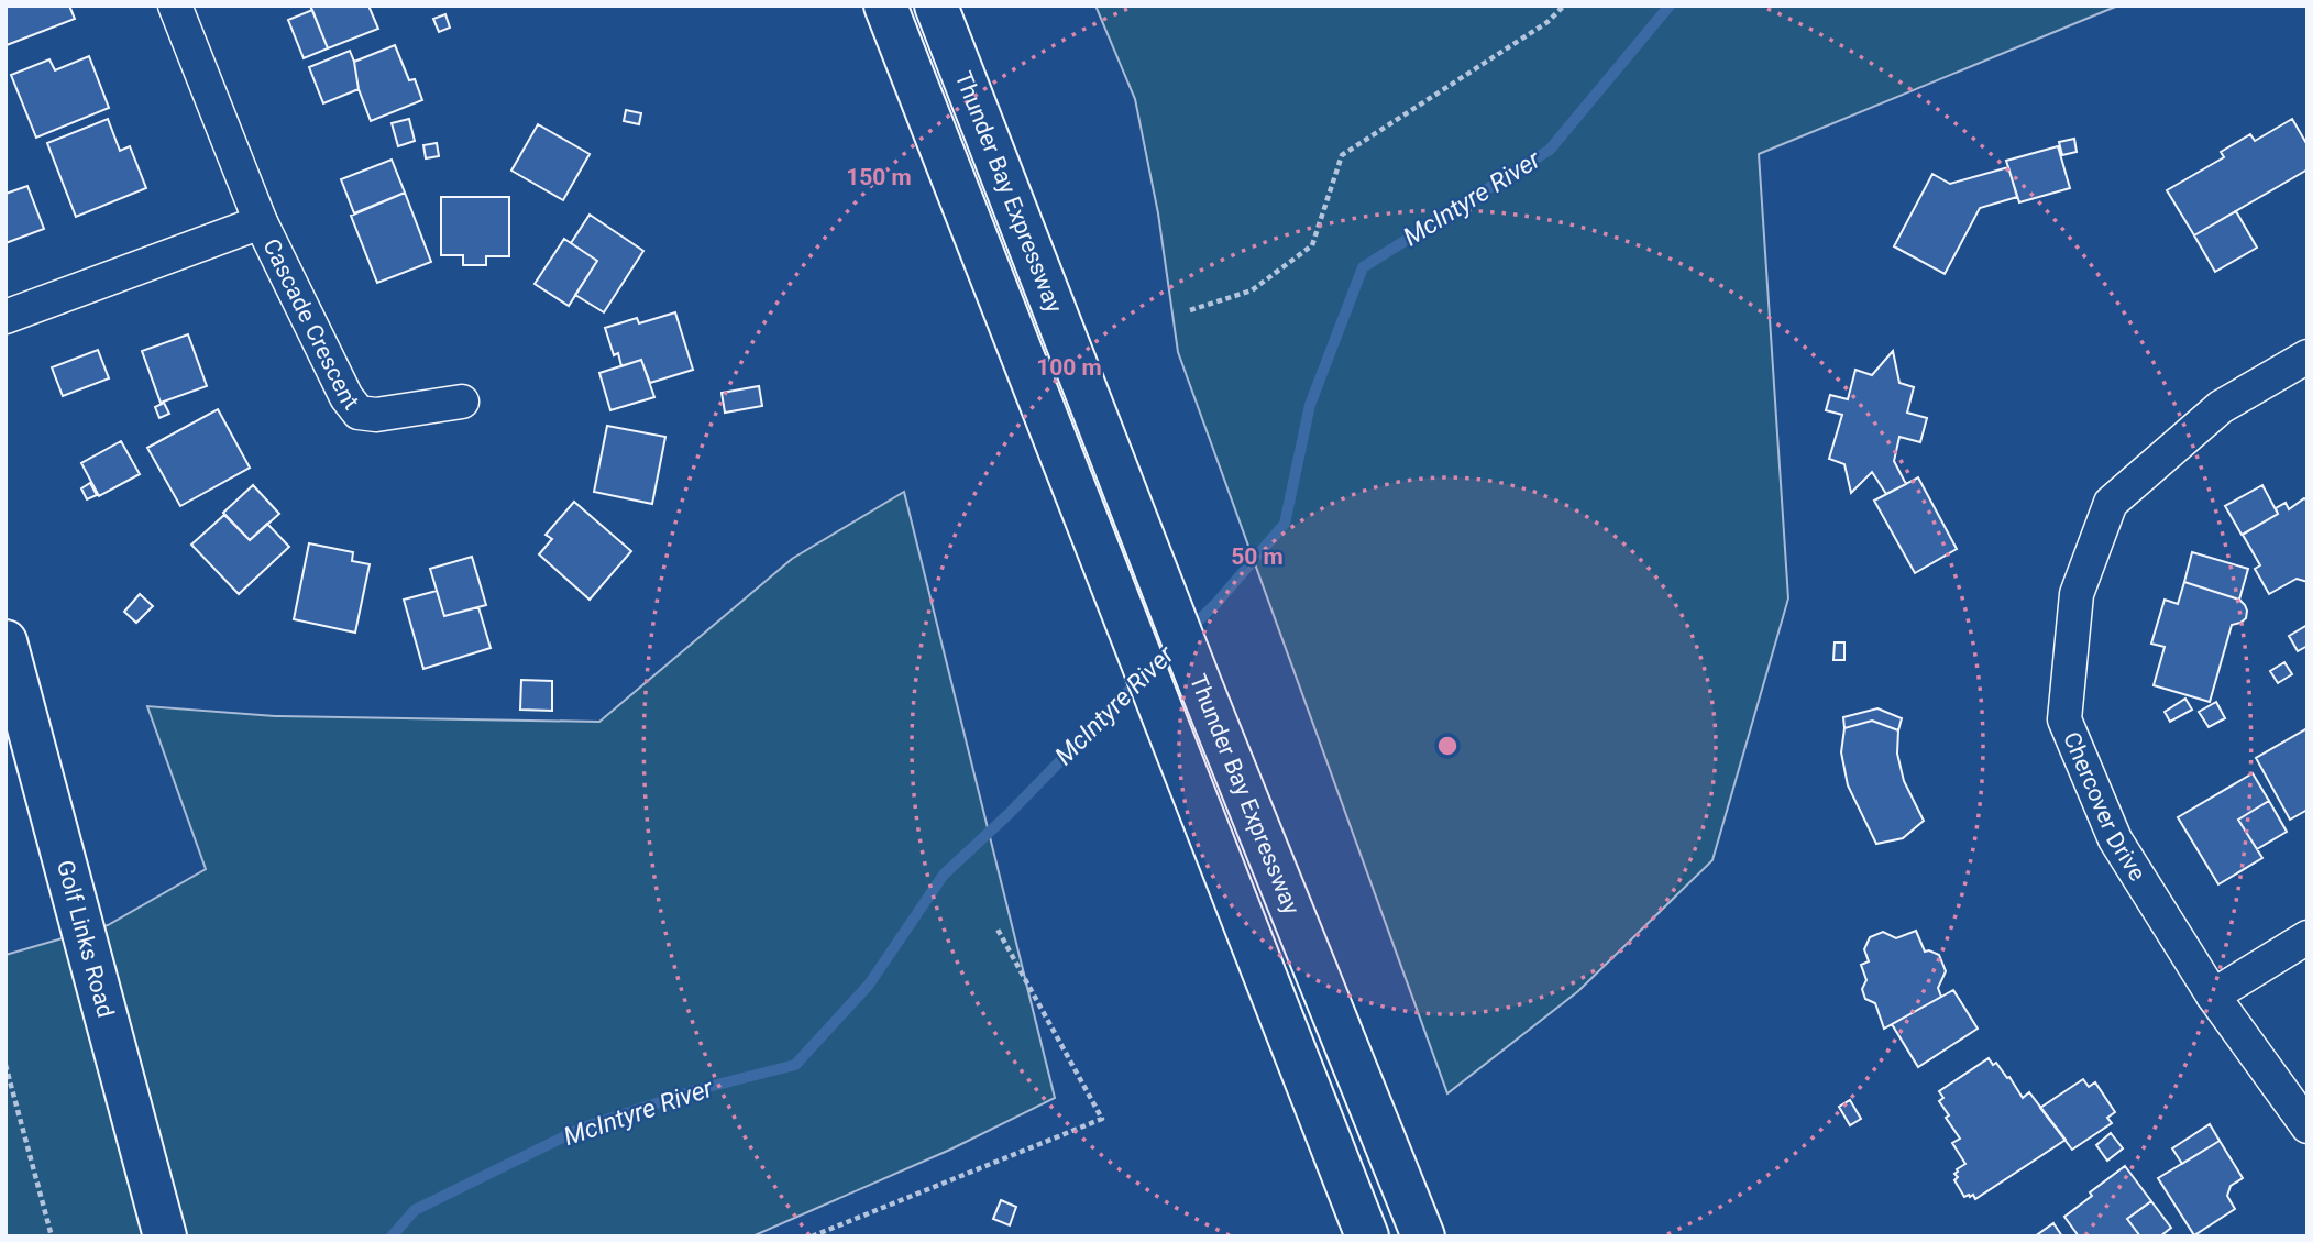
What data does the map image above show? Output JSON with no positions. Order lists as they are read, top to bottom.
{
  "streets": {
    "main road": ["Thunder Bay Expressway", "Golf Links Road"],
    "street": ["Cascade Crescent", "Chercover Drive"]
  },
  "water": ["McIntyre River"],
  "rings": ["150 m", "100 m", "50 m"]
}
